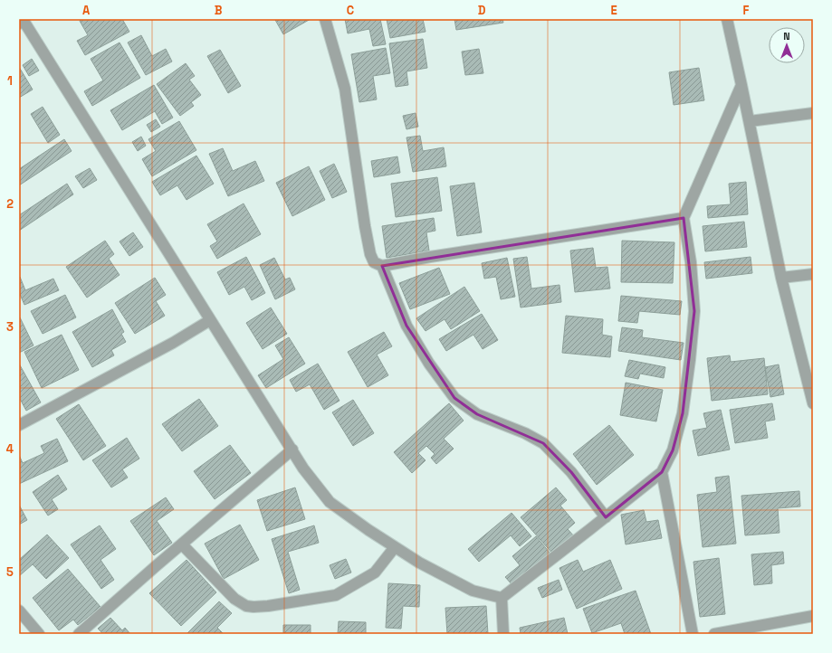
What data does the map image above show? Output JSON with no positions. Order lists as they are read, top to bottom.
{
  "north": "top",
  "grid": {
    "columns": [
      "A",
      "B",
      "C",
      "D",
      "E",
      "F"
    ],
    "rows": [
      "1",
      "2",
      "3",
      "4",
      "5"
    ]
  }
}
